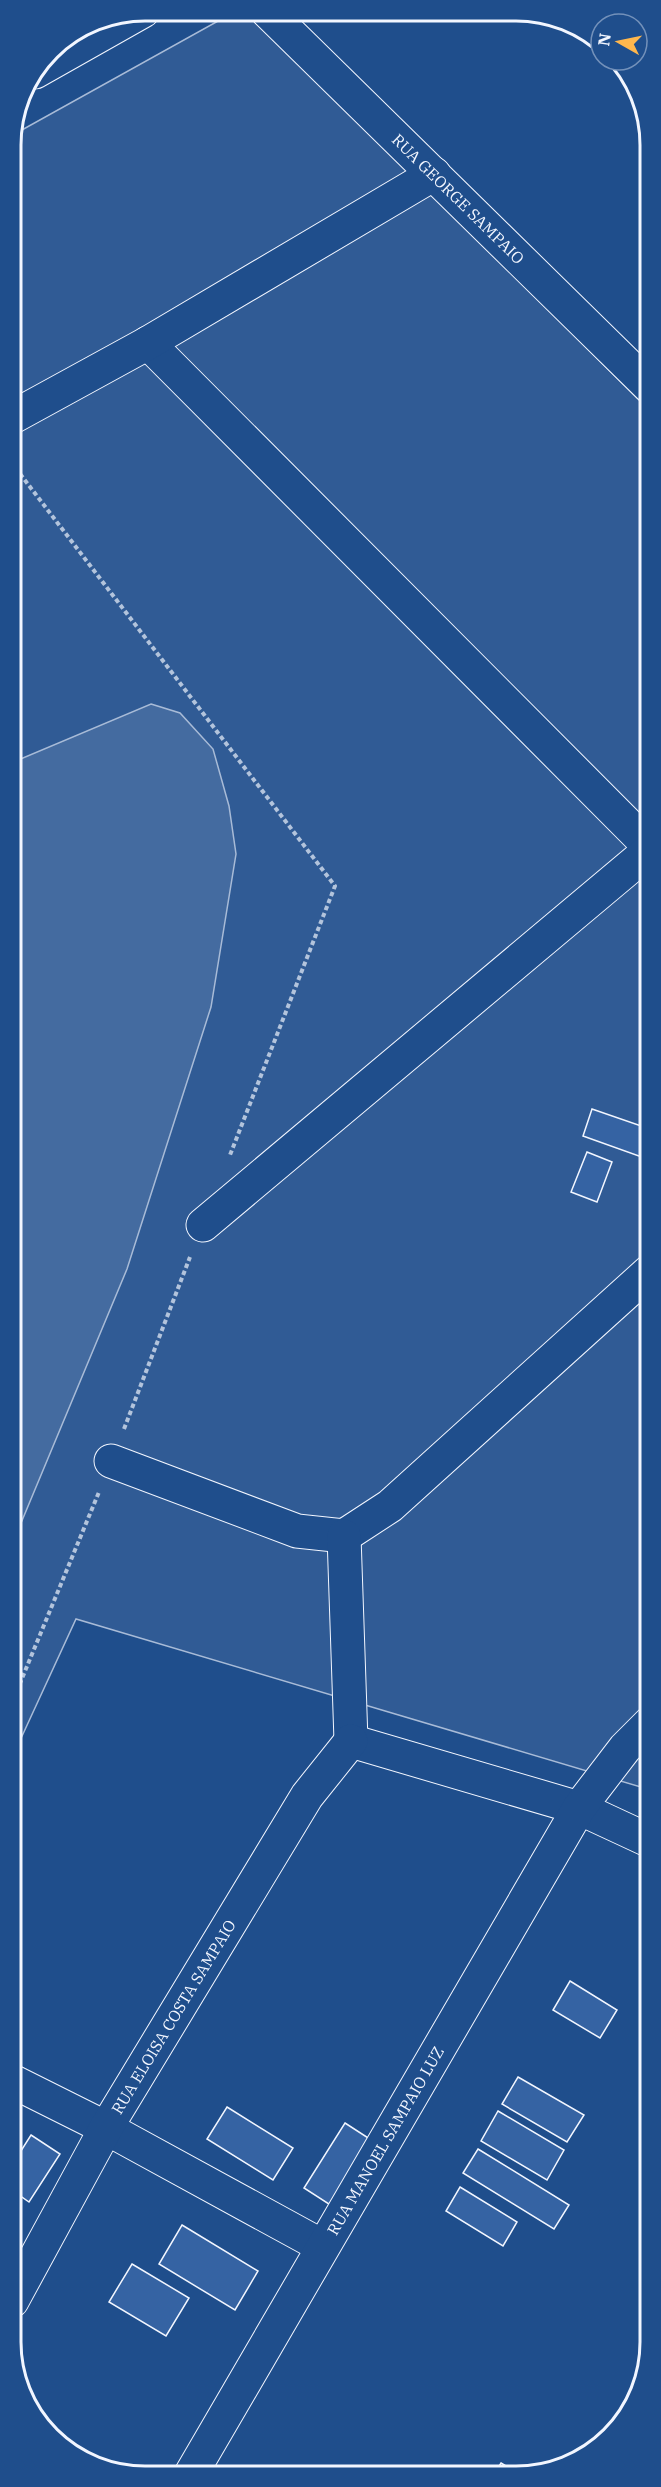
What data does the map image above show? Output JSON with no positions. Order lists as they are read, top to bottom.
{
  "streets": {
    "street": ["RUA GEORGE SAMPAIO", "RUA ELOISA COSTA SAMPAIO", "RUA MANOEL SAMPAIO LUZ"]
  },
  "north": "left"
}
